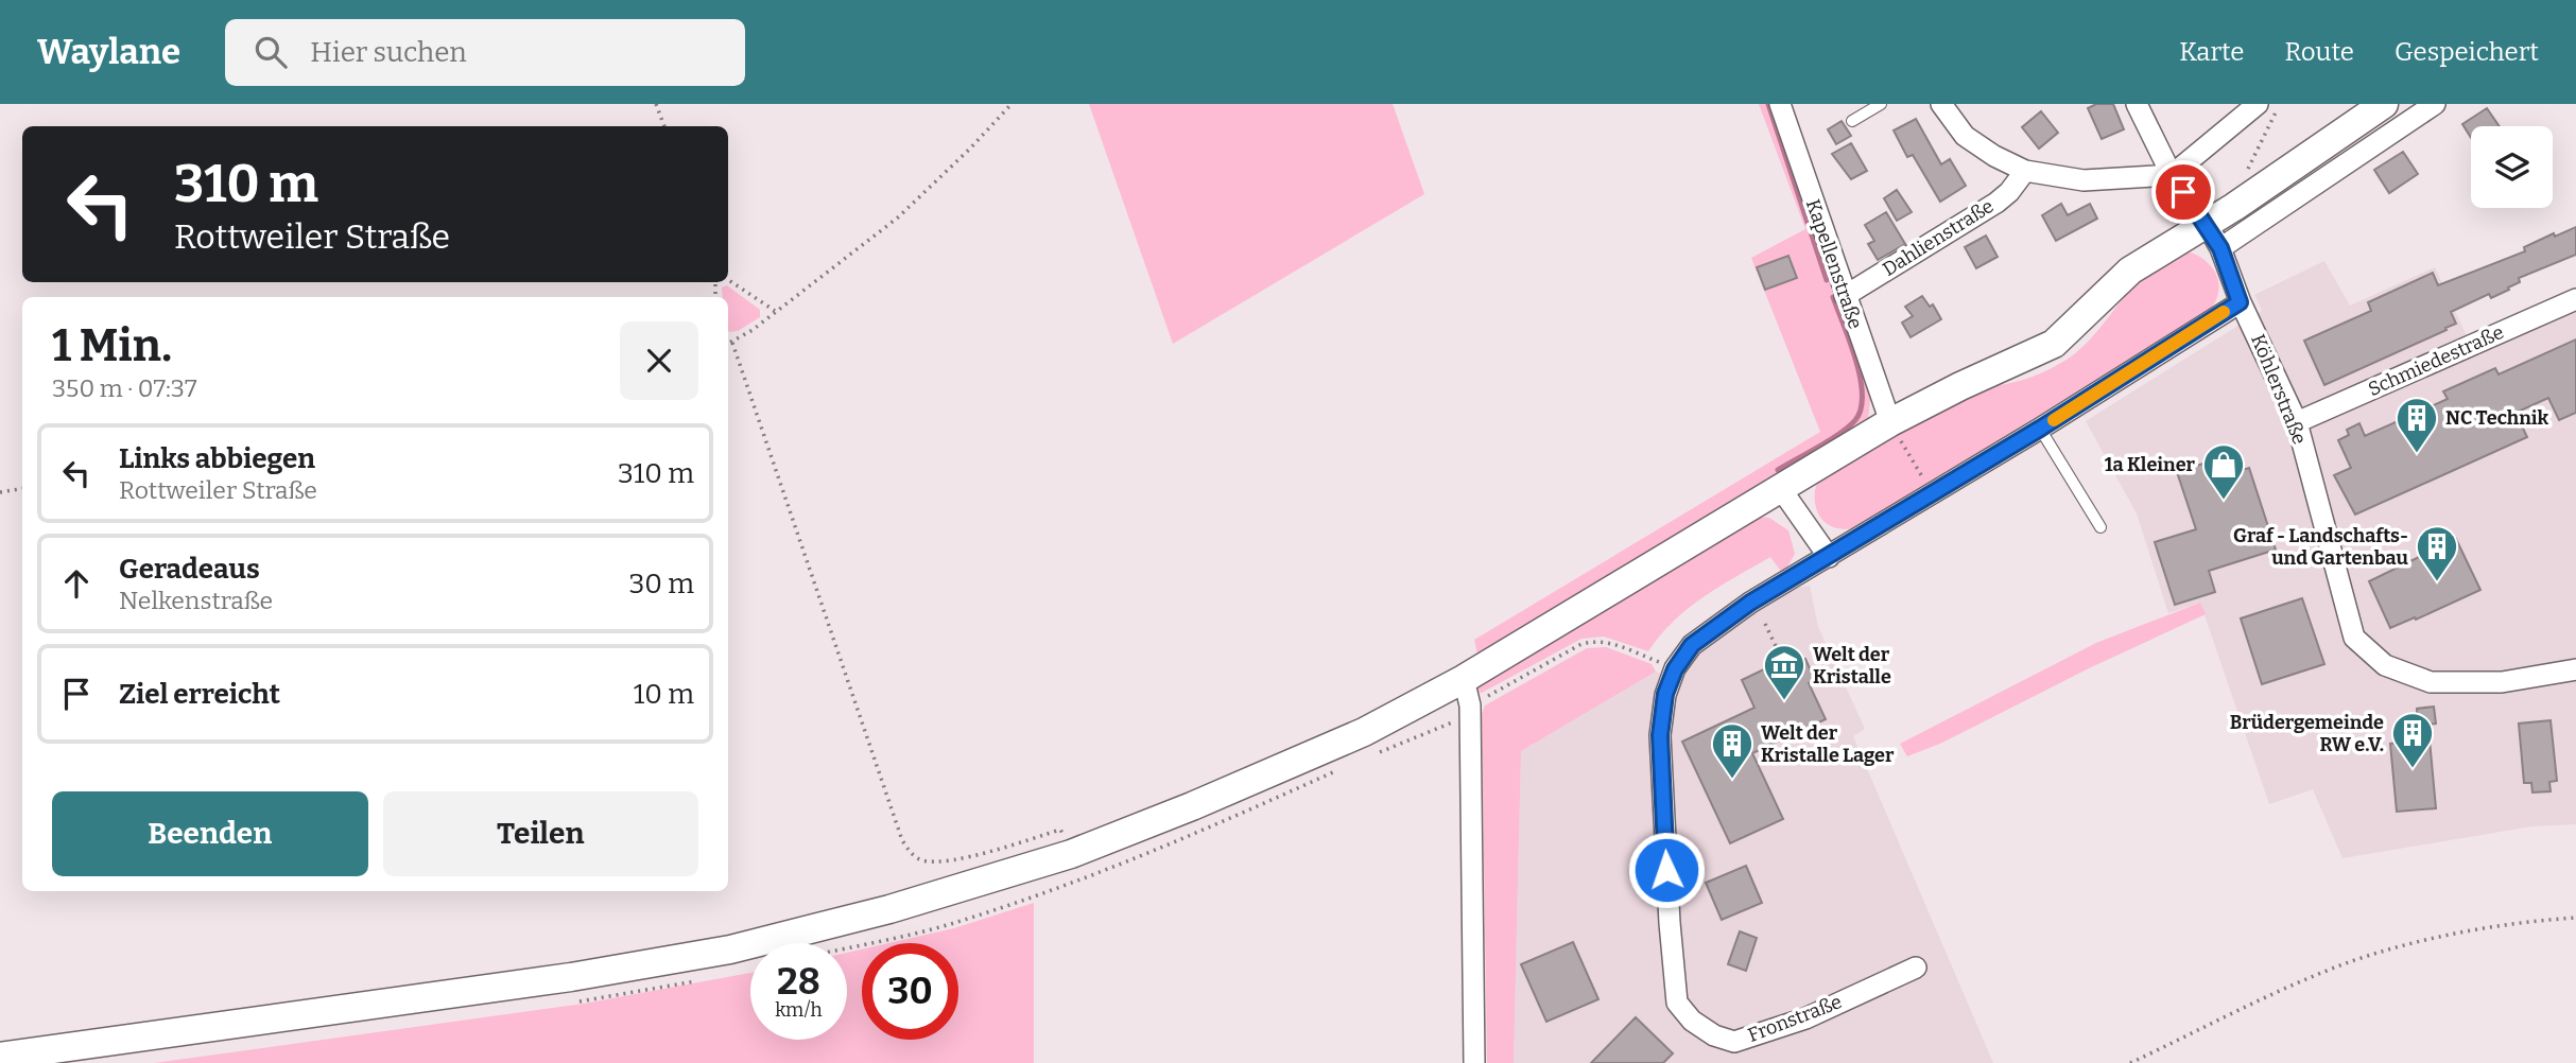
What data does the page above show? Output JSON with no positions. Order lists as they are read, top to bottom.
{
  "streets": {
    "street": [
      "Dahlienstraße",
      "Kapellenstraße",
      "Schmiedestraße",
      "Köhlerstraße",
      "Fronstraße"
    ]
  },
  "crossings": [
    ["Dahlienstraße", "Kapellenstraße"],
    ["Schmiedestraße", "Köhlerstraße"],
    ["Köhlerstraße", "Fronstraße"]
  ],
  "places": {
    "building": [
      "NC Technik",
      "Graf - Landschafts- und Gartenbau",
      "Brüdergemeinde RW e.V.",
      "Welt der Kristalle Lager"
    ],
    "shop": ["1a Kleiner"],
    "museum": ["Welt der Kristalle"]
  },
  "page": {
    "header": "Waylane",
    "search": "Hier suchen",
    "nav": ["Karte", "Route", "Gespeichert"],
    "turn": ["310 m", "Rottweiler Straße"],
    "heading": ["1 Min.", "350 m · 07:37"],
    "list": [
      {
        "name": "Links abbiegen",
        "note": "Rottweiler Straße",
        "value": "310 m"
      },
      {
        "name": "Geradeaus",
        "note": "Nelkenstraße",
        "value": "30 m"
      },
      {
        "name": "Ziel erreicht",
        "value": "10 m"
      }
    ],
    "buttons": ["Beenden", "Teilen"],
    "speed": "28 km/h",
    "limit": "30"
  }
}
